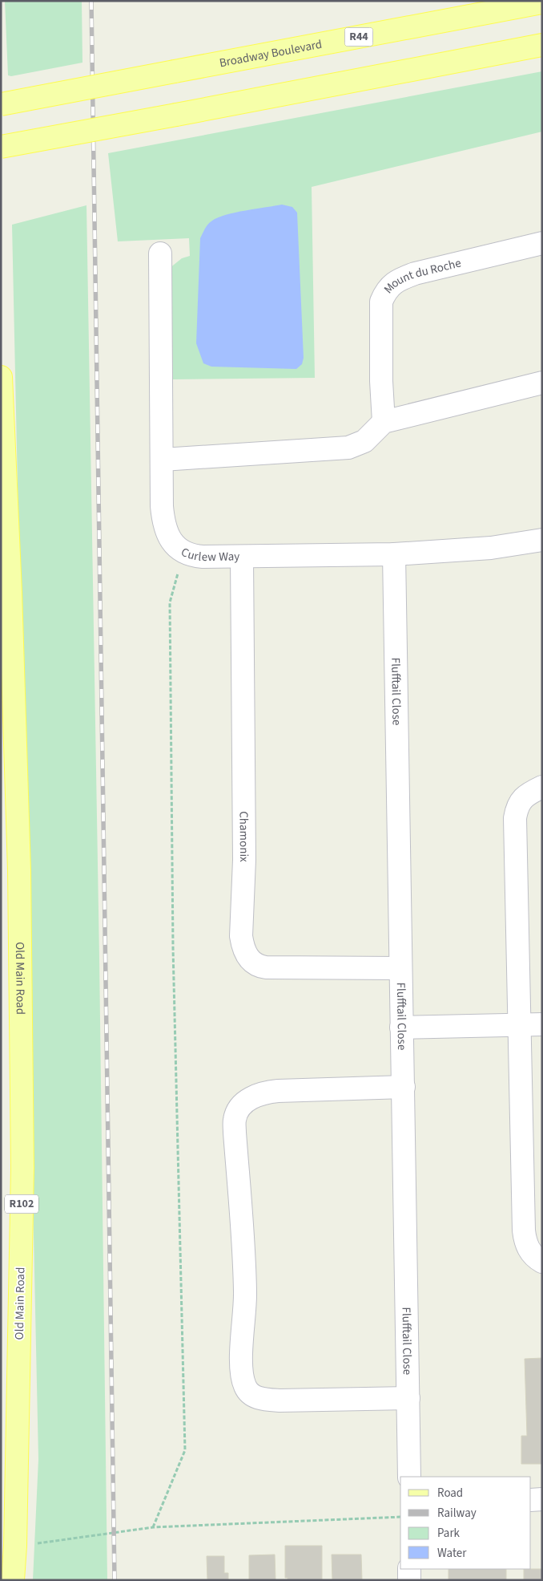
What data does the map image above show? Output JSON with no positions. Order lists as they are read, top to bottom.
{
  "streets": {
    "main road": [
      "R44",
      "Broadway Boulevard",
      "Old Main Road",
      "R102"
    ],
    "street": [
      "Mount du Roche",
      "Curlew Way",
      "Flufftail Close",
      "Chamonix"
    ]
  },
  "crossings": [
    ["Curlew Way", "Flufftail Close"],
    ["Curlew Way", "Chamonix"],
    ["Flufftail Close", "Chamonix"]
  ],
  "legend": [
    "Road",
    "Railway",
    "Park",
    "Water"
  ]
}
